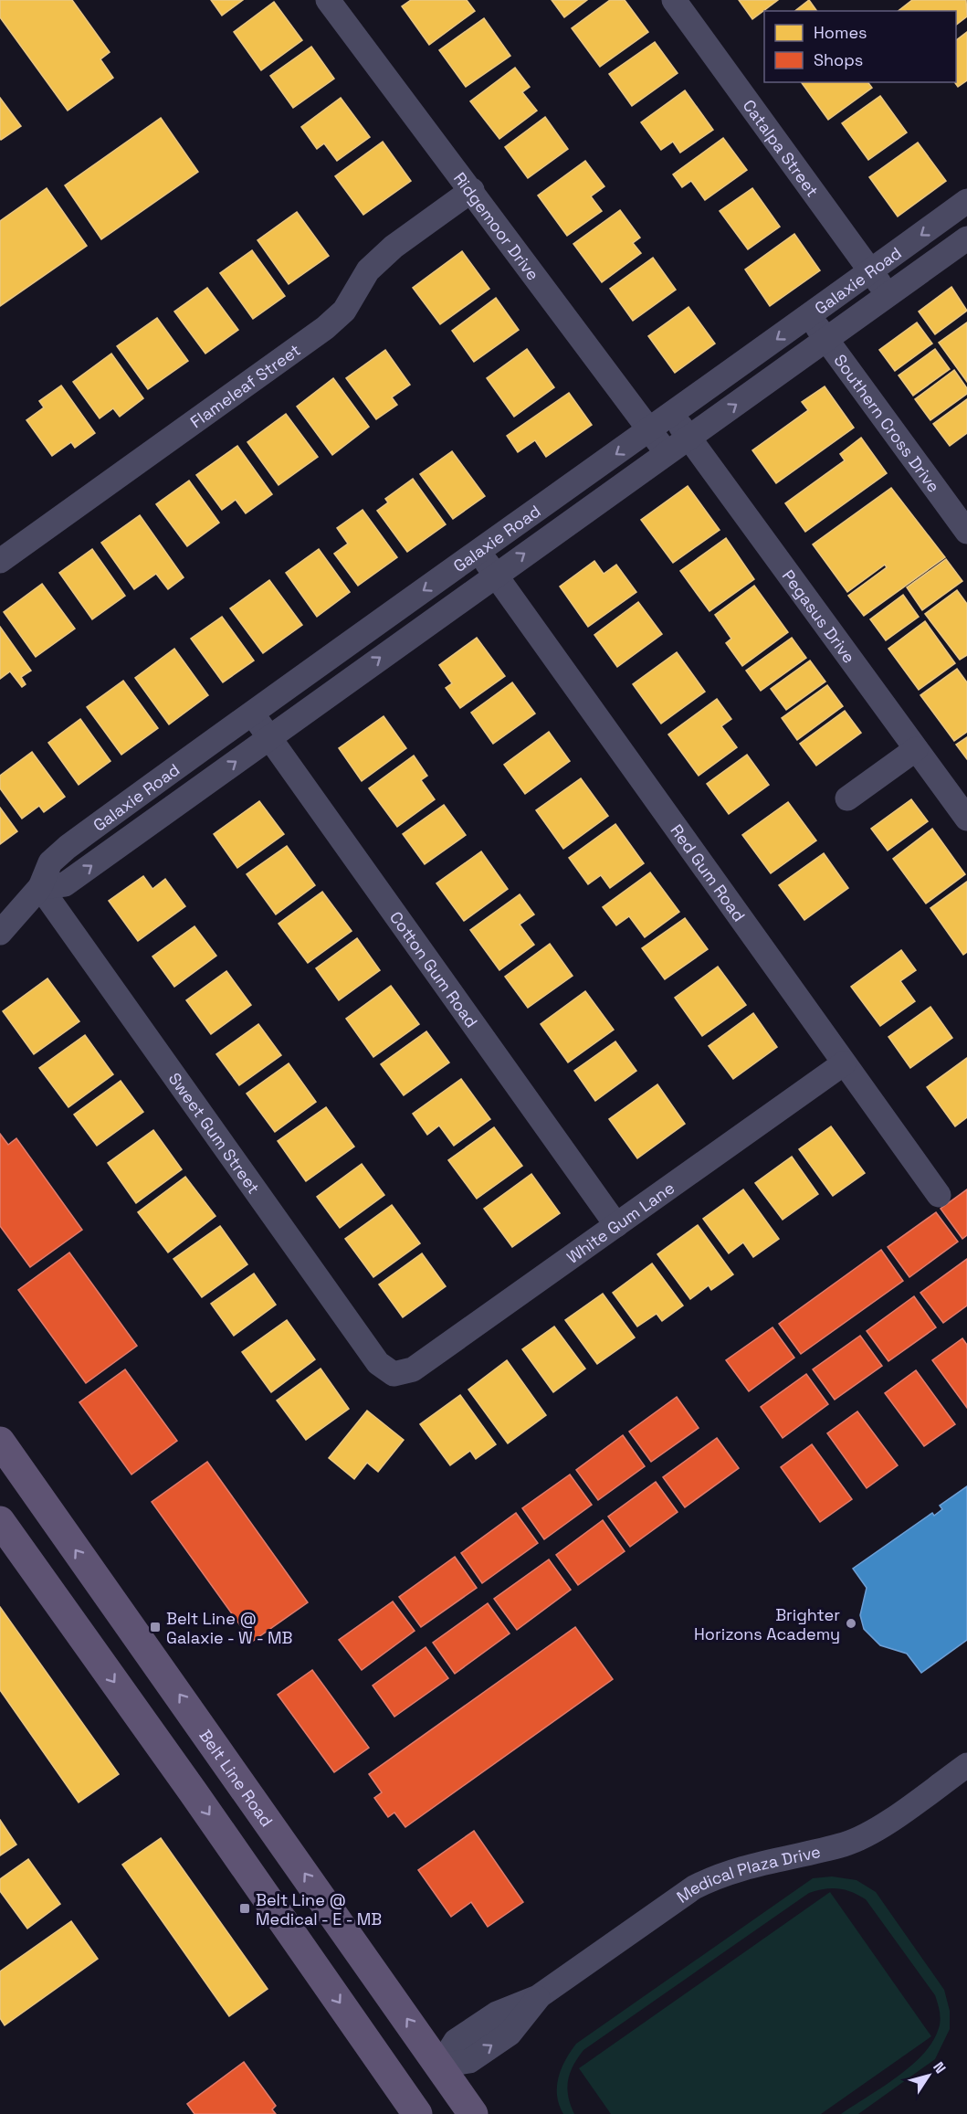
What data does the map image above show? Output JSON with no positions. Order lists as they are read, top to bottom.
{
  "streets": {
    "main road": ["Belt Line Road"],
    "street": [
      "Catalpa Street",
      "Ridgemoor Drive",
      "Galaxie Road",
      "Flameleaf Street",
      "Southern Cross Drive",
      "Pegasus Drive",
      "Red Gum Road",
      "Cotton Gum Road",
      "Sweet Gum Street",
      "White Gum Lane",
      "Medical Plaza Drive"
    ]
  },
  "crossings": [
    ["Catalpa Street", "Galaxie Road"],
    ["Ridgemoor Drive", "Galaxie Road"],
    ["Ridgemoor Drive", "Flameleaf Street"],
    ["Galaxie Road", "Southern Cross Drive"],
    ["Galaxie Road", "Pegasus Drive"],
    ["Galaxie Road", "Red Gum Road"],
    ["Galaxie Road", "Cotton Gum Road"],
    ["Galaxie Road", "Sweet Gum Street"],
    ["Red Gum Road", "White Gum Lane"],
    ["Cotton Gum Road", "White Gum Lane"],
    ["Sweet Gum Street", "White Gum Lane"],
    ["Belt Line Road", "Medical Plaza Drive"]
  ],
  "places": {
    "other": ["Brighter Horizons Academy"],
    "transit": ["Belt Line @ Galaxie - W - MB", "Belt Line @ Medical - E - MB"]
  },
  "legend": ["Homes", "Shops"],
  "north": "top right"
}
